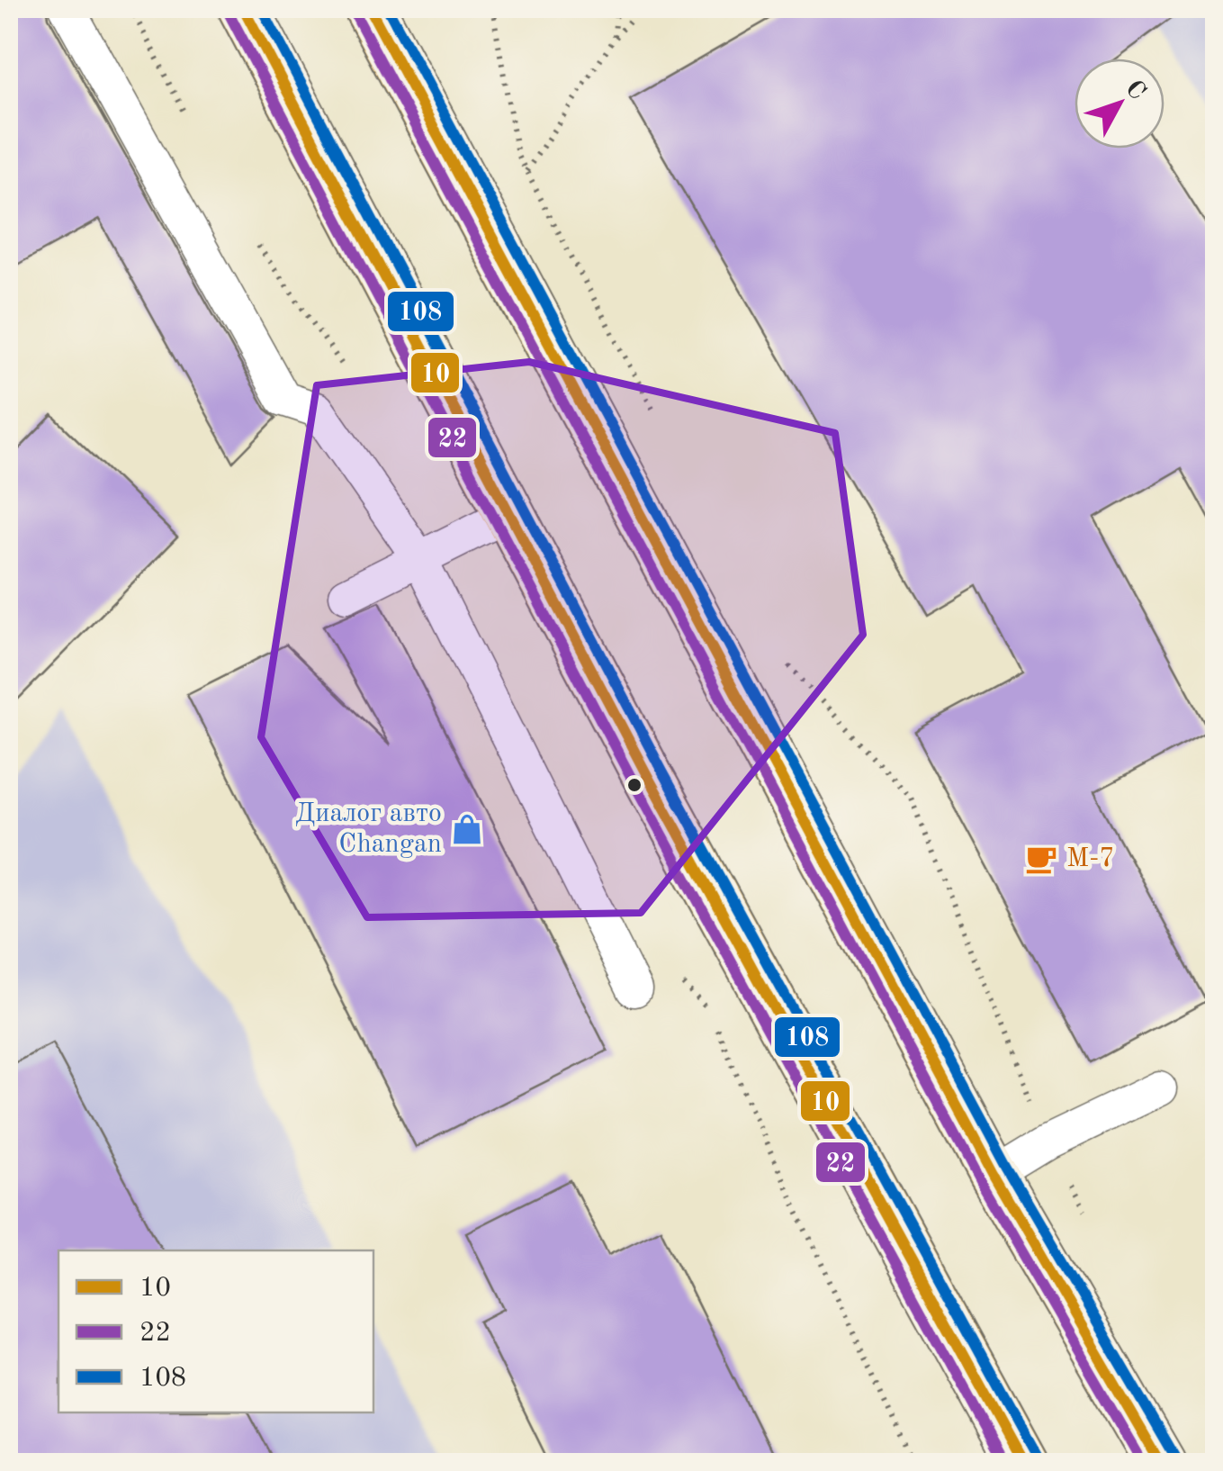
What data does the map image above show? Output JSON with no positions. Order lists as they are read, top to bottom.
{
  "places": {
    "shop": ["Диалог авто Changan"],
    "cafe": ["М-7"]
  },
  "lines": ["transit line 10", "transit line 108", "transit line 22"],
  "legend": ["10", "22", "108"],
  "north": "top right"
}
